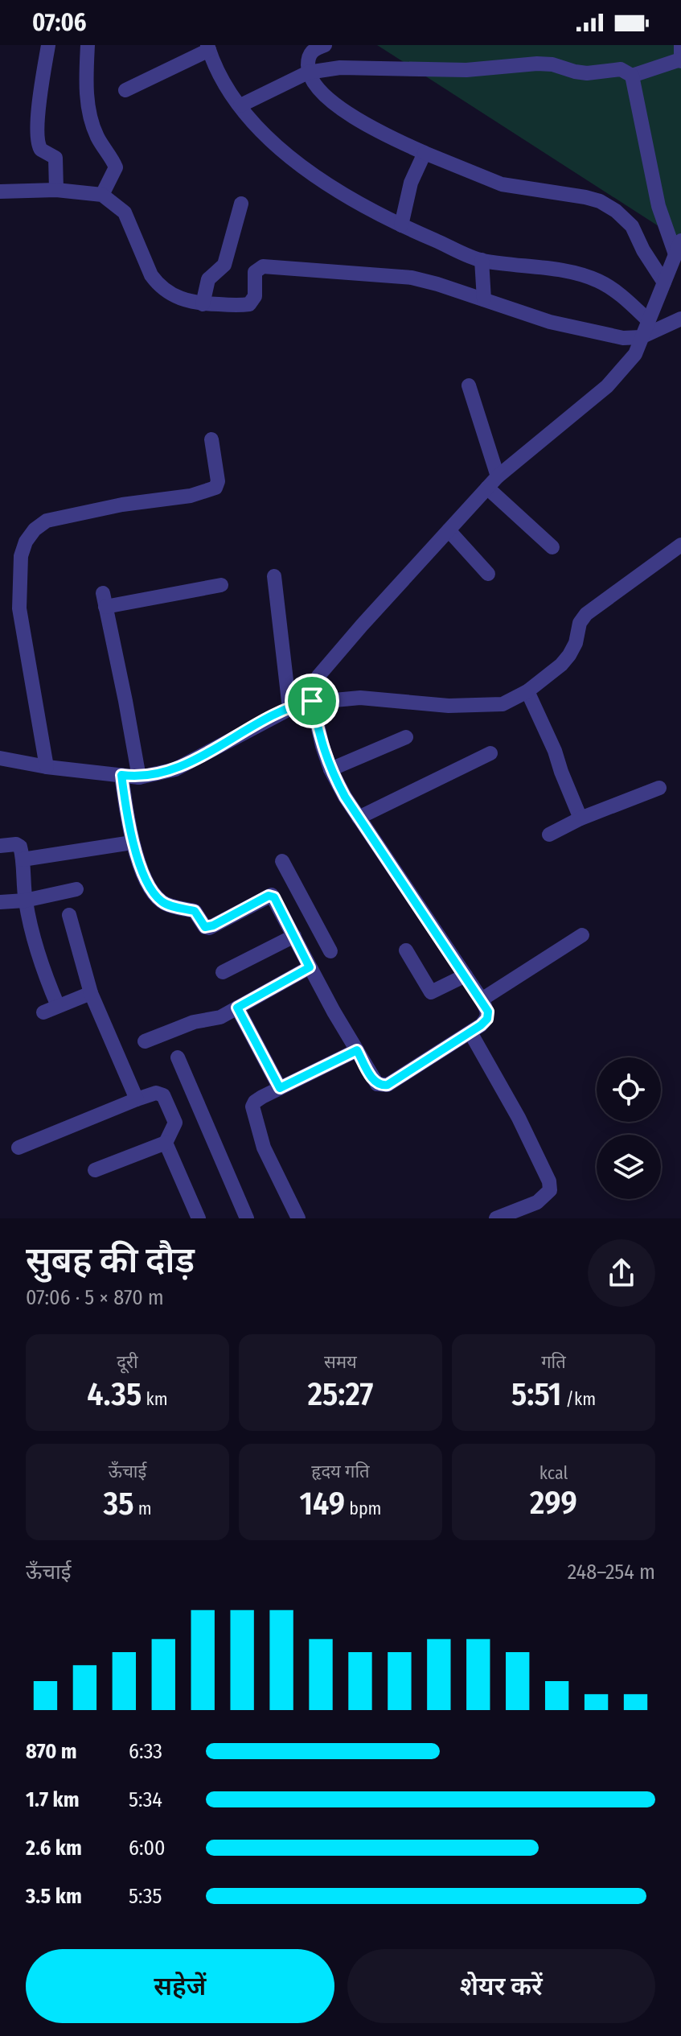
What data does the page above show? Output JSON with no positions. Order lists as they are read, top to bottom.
{
  "page": {
    "status": "07:06",
    "heading": ["सुबह की दौड़", "07:06 · 5 × 870 m"],
    "stats": [
      ["दूरी", "4.35 km"],
      ["समय", "25:27"],
      ["गति", "5:51 /km"],
      ["ऊँचाई", "35 m"],
      ["हृदय गति", "149 bpm"],
      ["kcal", "299"]
    ],
    "chart": ["ऊँचाई", "248–254 m"],
    "list": [
      {
        "name": "870 m",
        "note": "6:33"
      },
      {
        "name": "1.7 km",
        "note": "5:34"
      },
      {
        "name": "2.6 km",
        "note": "6:00"
      },
      {
        "name": "3.5 km",
        "note": "5:35"
      }
    ],
    "buttons": ["सहेजें", "शेयर करें"]
  }
}
